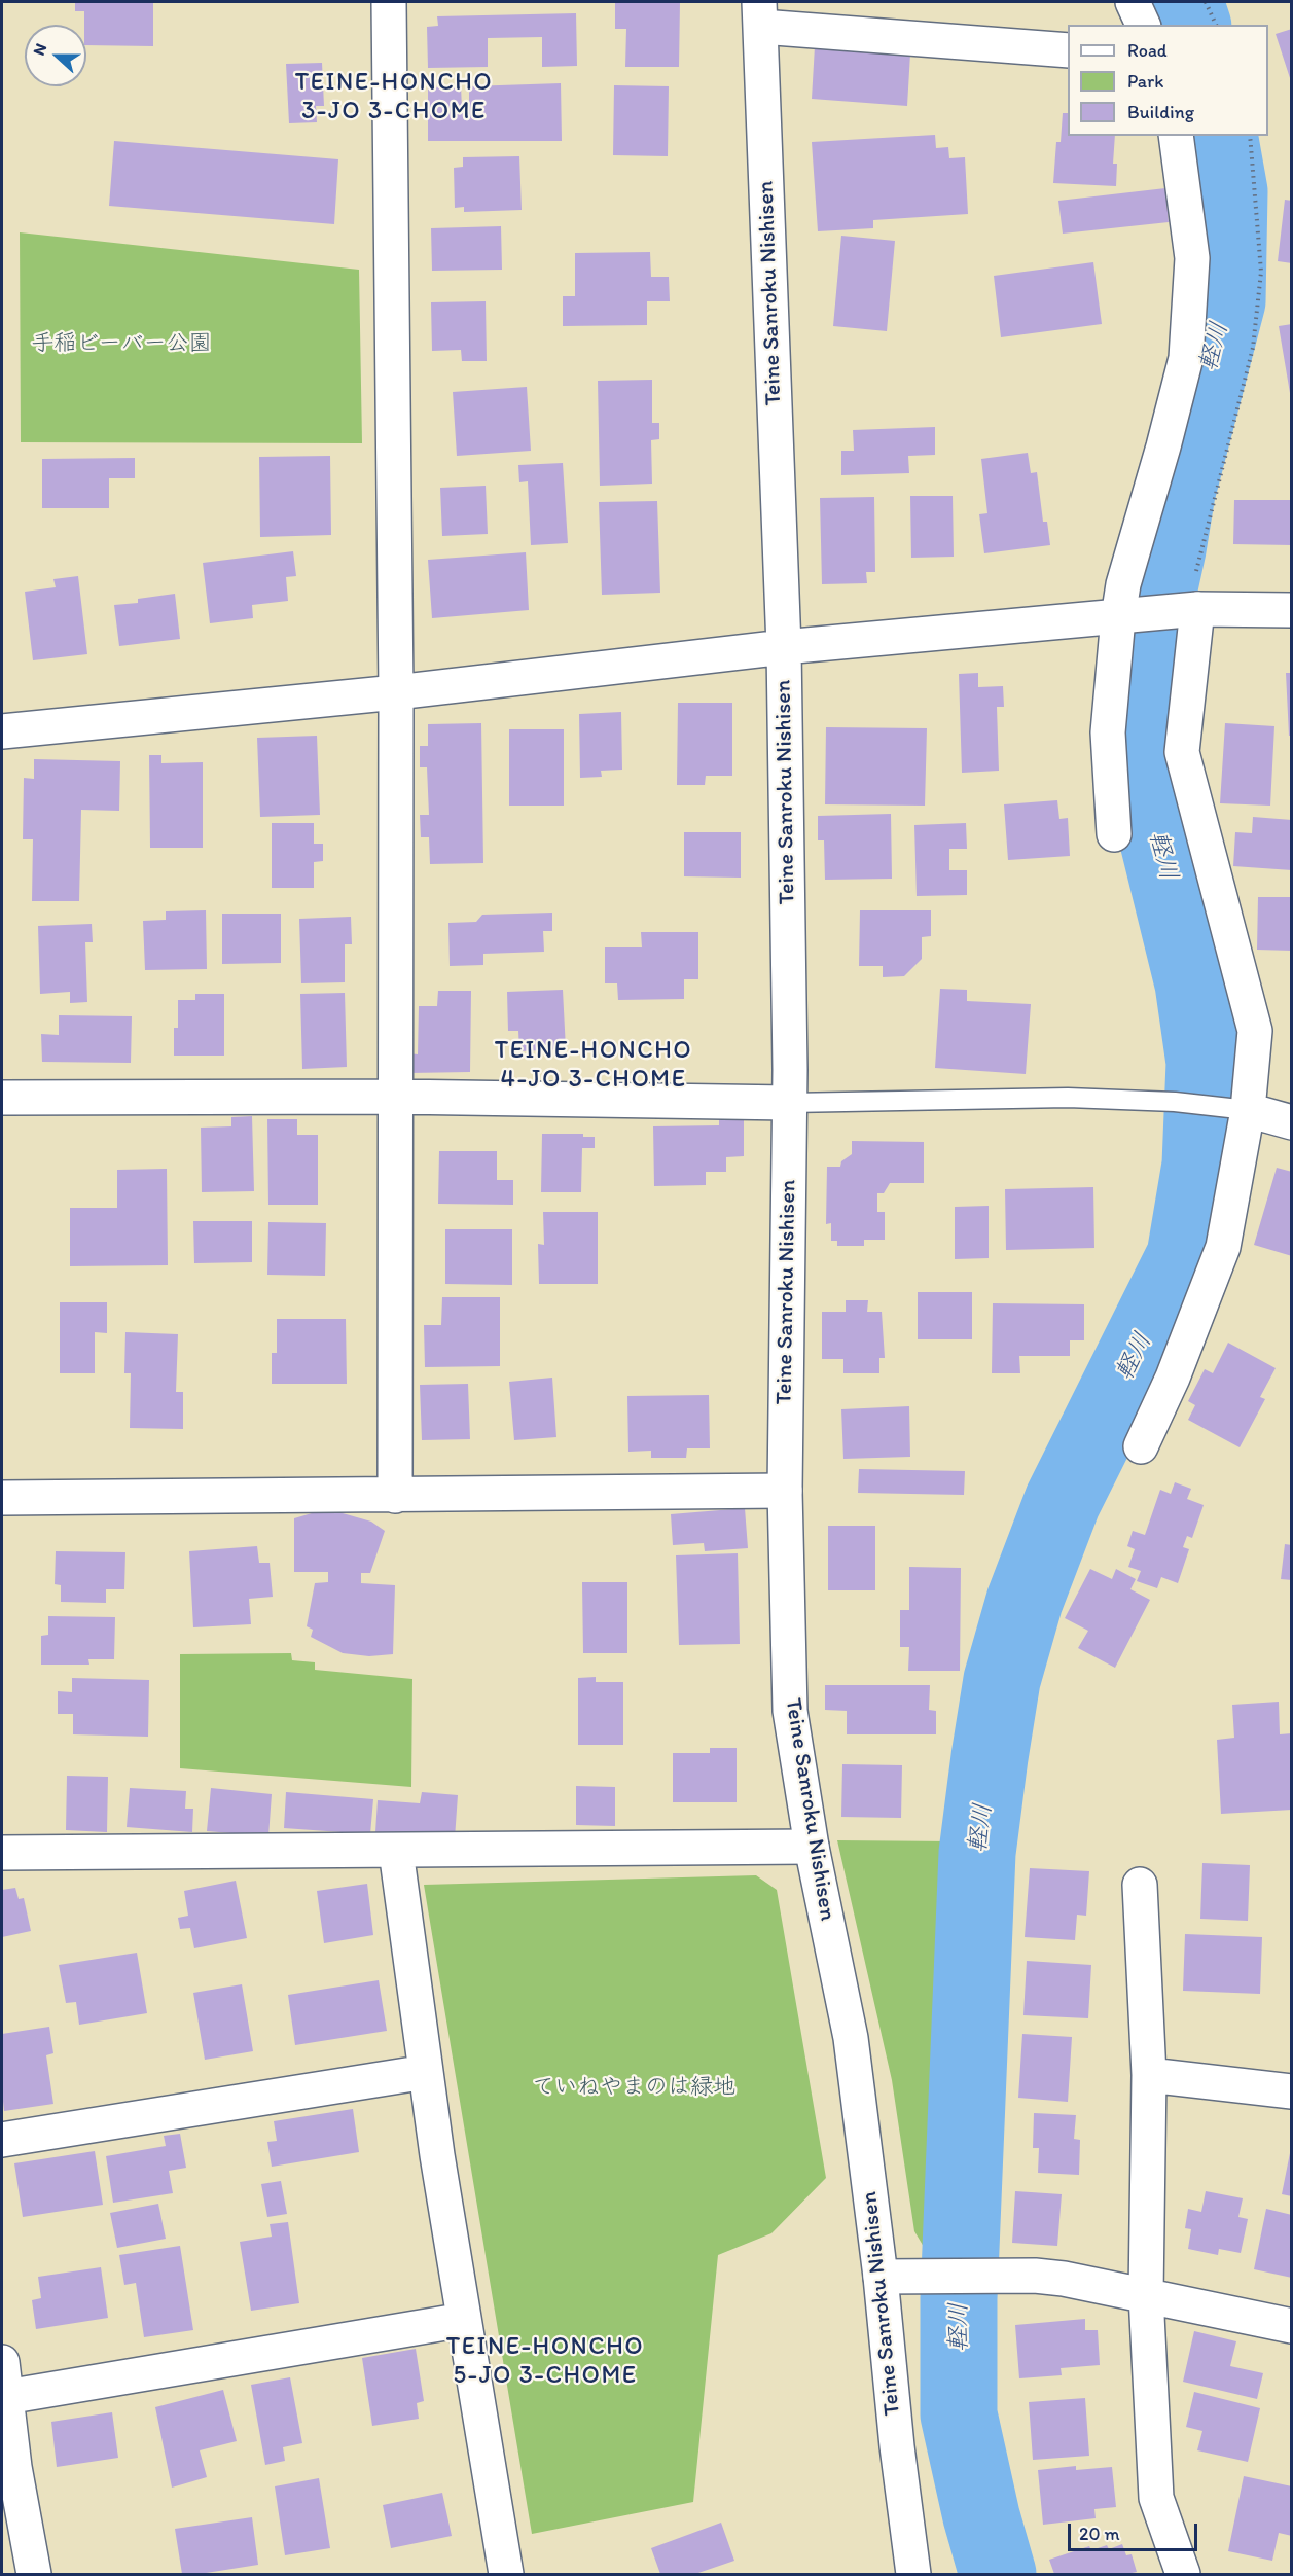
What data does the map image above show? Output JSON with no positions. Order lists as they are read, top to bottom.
{
  "streets": {
    "street": ["Teine Sanroku Nishisen"]
  },
  "districts": ["TEINE-HONCHO 3-JO 3-CHOME", "TEINE-HONCHO 4-JO 3-CHOME", "TEINE-HONCHO 5-JO 3-CHOME"],
  "water": ["軽川"],
  "parks": ["手稲ビーバー公園", "ていねやまのは緑地"],
  "legend": ["Road", "Park", "Building"],
  "scale_bar": "20 m",
  "north": "left"
}
